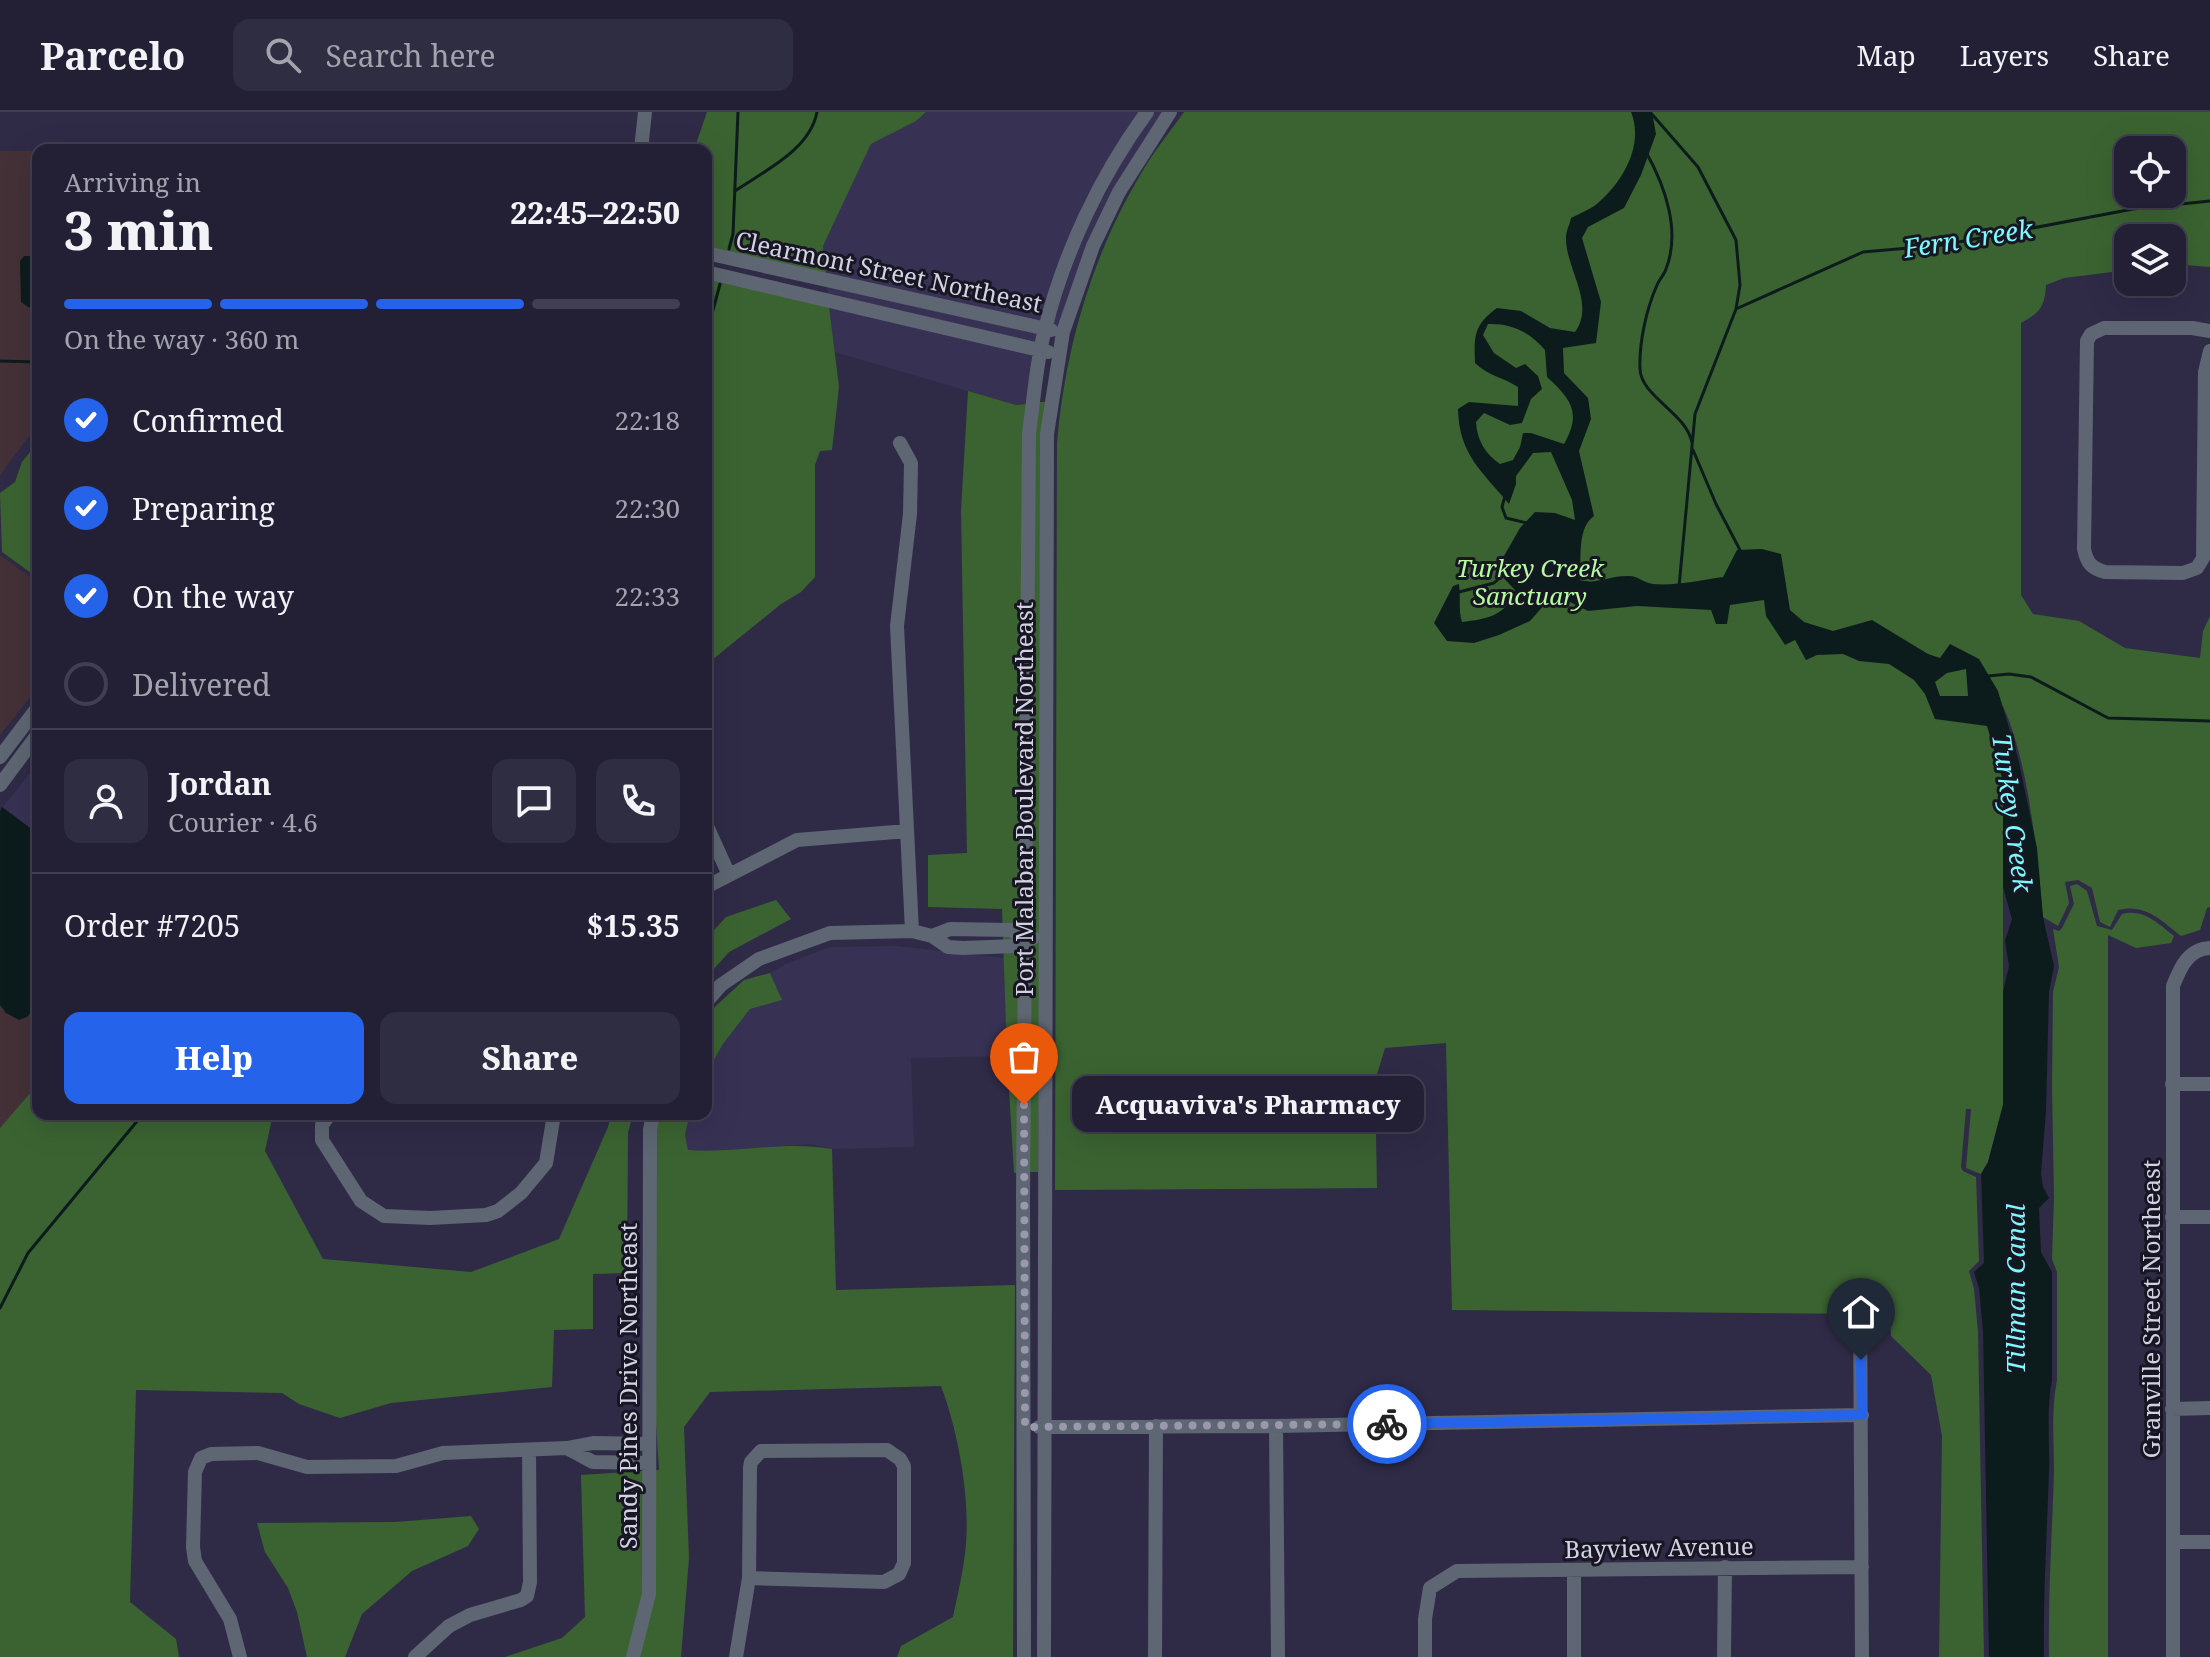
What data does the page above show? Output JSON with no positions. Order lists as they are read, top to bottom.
{
  "streets": {
    "street": [
      "Clearmont Street Northeast",
      "Port Malabar Boulevard Northeast",
      "Granville Street Northeast",
      "Sandy Pines Drive Northeast",
      "Bayview Avenue"
    ]
  },
  "crossings": [
    ["Clearmont Street Northeast", "Port Malabar Boulevard Northeast"]
  ],
  "water": ["Fern Creek", "Turkey Creek", "Tillman Canal"],
  "parks": ["Turkey Creek Sanctuary"],
  "places": ["Acquaviva's Pharmacy"],
  "page": {
    "header": "Parcelo",
    "search": "Search here",
    "nav": ["Map", "Layers", "Share"],
    "heading": ["3 min", "Arriving in", "22:45–22:50"],
    "panel": [
      "Jordan",
      "Courier · 4.6",
      "Order #7205",
      "$15.35"
    ],
    "bar": "On the way · 360 m",
    "list": [
      ["Confirmed", "22:18"],
      ["Preparing", "22:30"],
      ["On the way", "22:33"],
      "Delivered"
    ],
    "buttons": ["Help", "Share"],
    "bubble": "Acquaviva's Pharmacy"
  }
}
